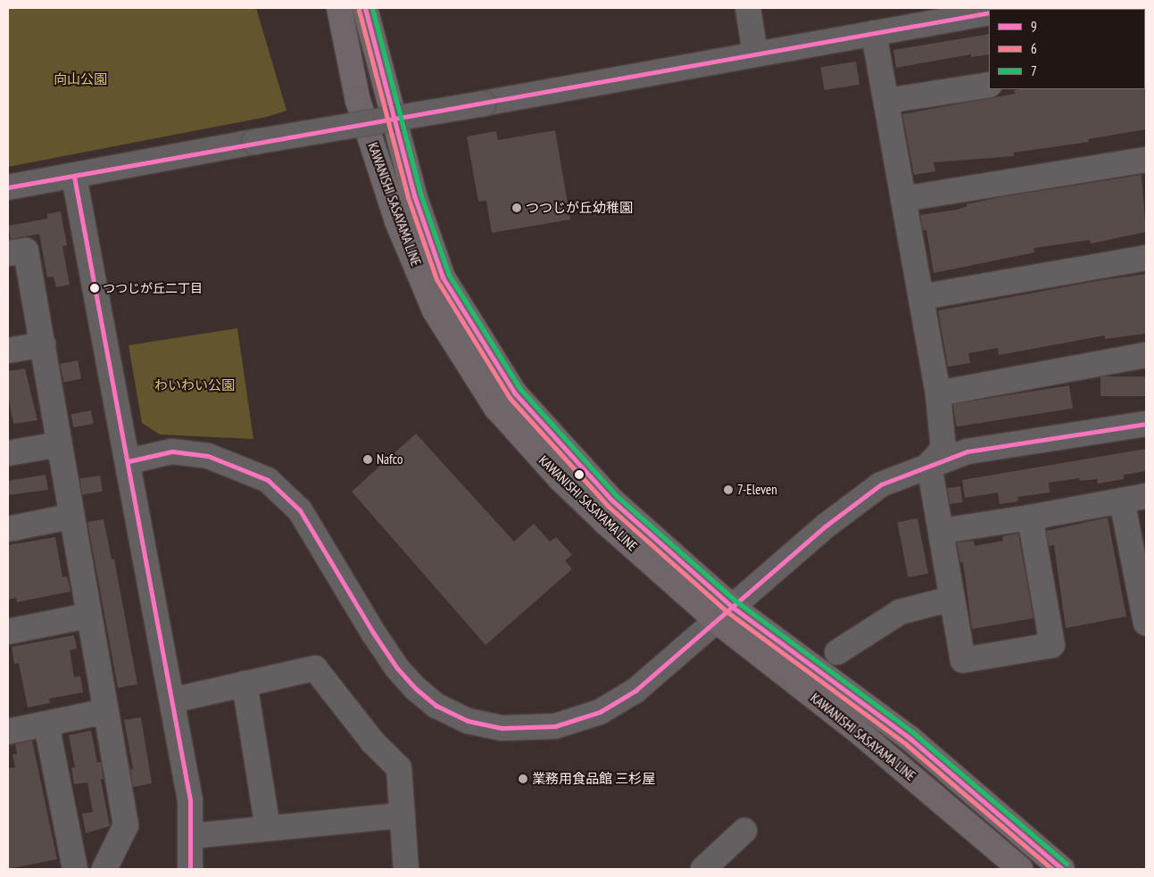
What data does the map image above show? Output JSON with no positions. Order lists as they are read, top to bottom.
{
  "streets": {
    "main road": ["KAWANISHI SASAYAMA LINE"]
  },
  "parks": ["向山公園", "わいわい公園"],
  "places": [
    "つつじが丘幼稚園",
    "つつじが丘二丁目",
    "Nafco",
    "7-Eleven",
    "業務用食品館 三杉屋"
  ],
  "lines": ["transit line 9", "transit line 7", "transit line 6"],
  "legend": ["9", "6", "7"]
}
